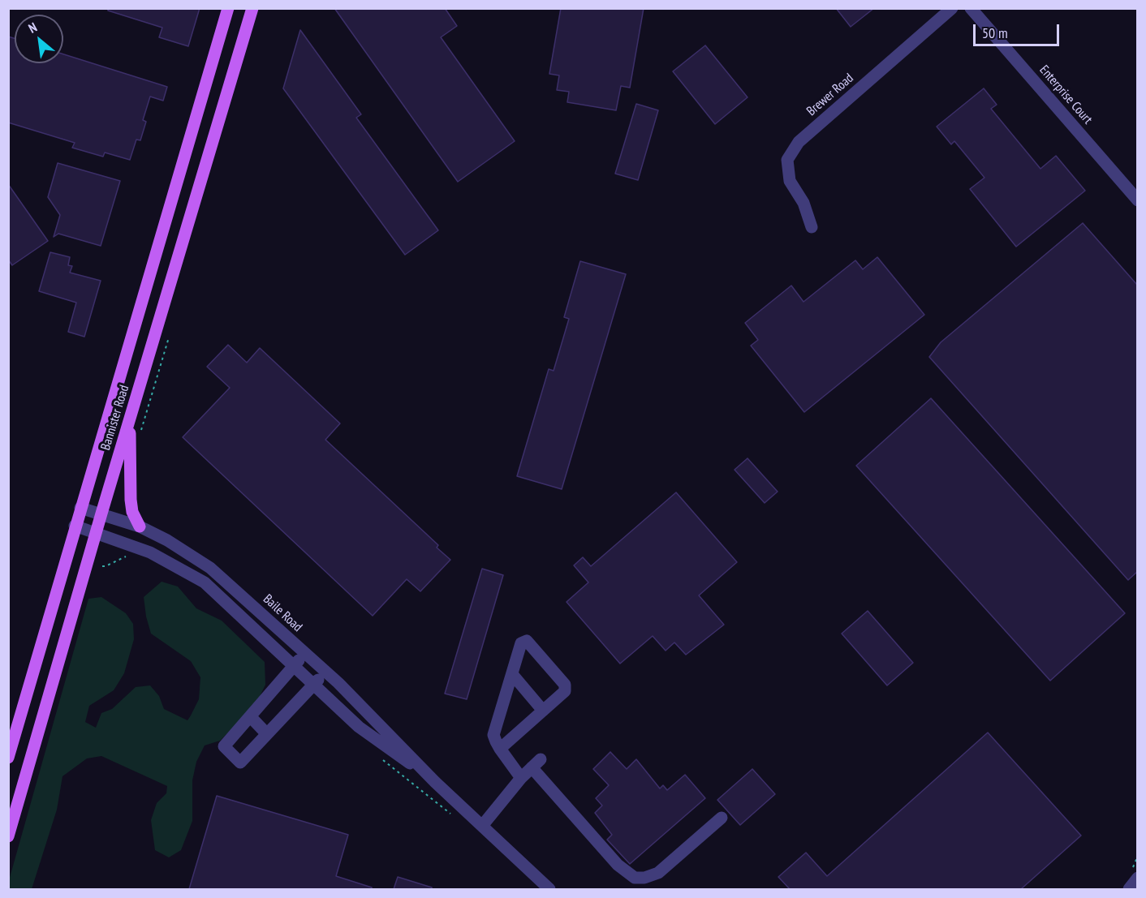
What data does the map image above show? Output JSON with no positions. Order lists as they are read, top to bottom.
{
  "streets": {
    "main road": ["Bannister Road"],
    "street": ["Brewer Road", "Enterprise Court", "Baile Road"]
  },
  "crossings": [
    ["Bannister Road", "Baile Road"]
  ],
  "scale_bar": "50 m",
  "north": "top left"
}
